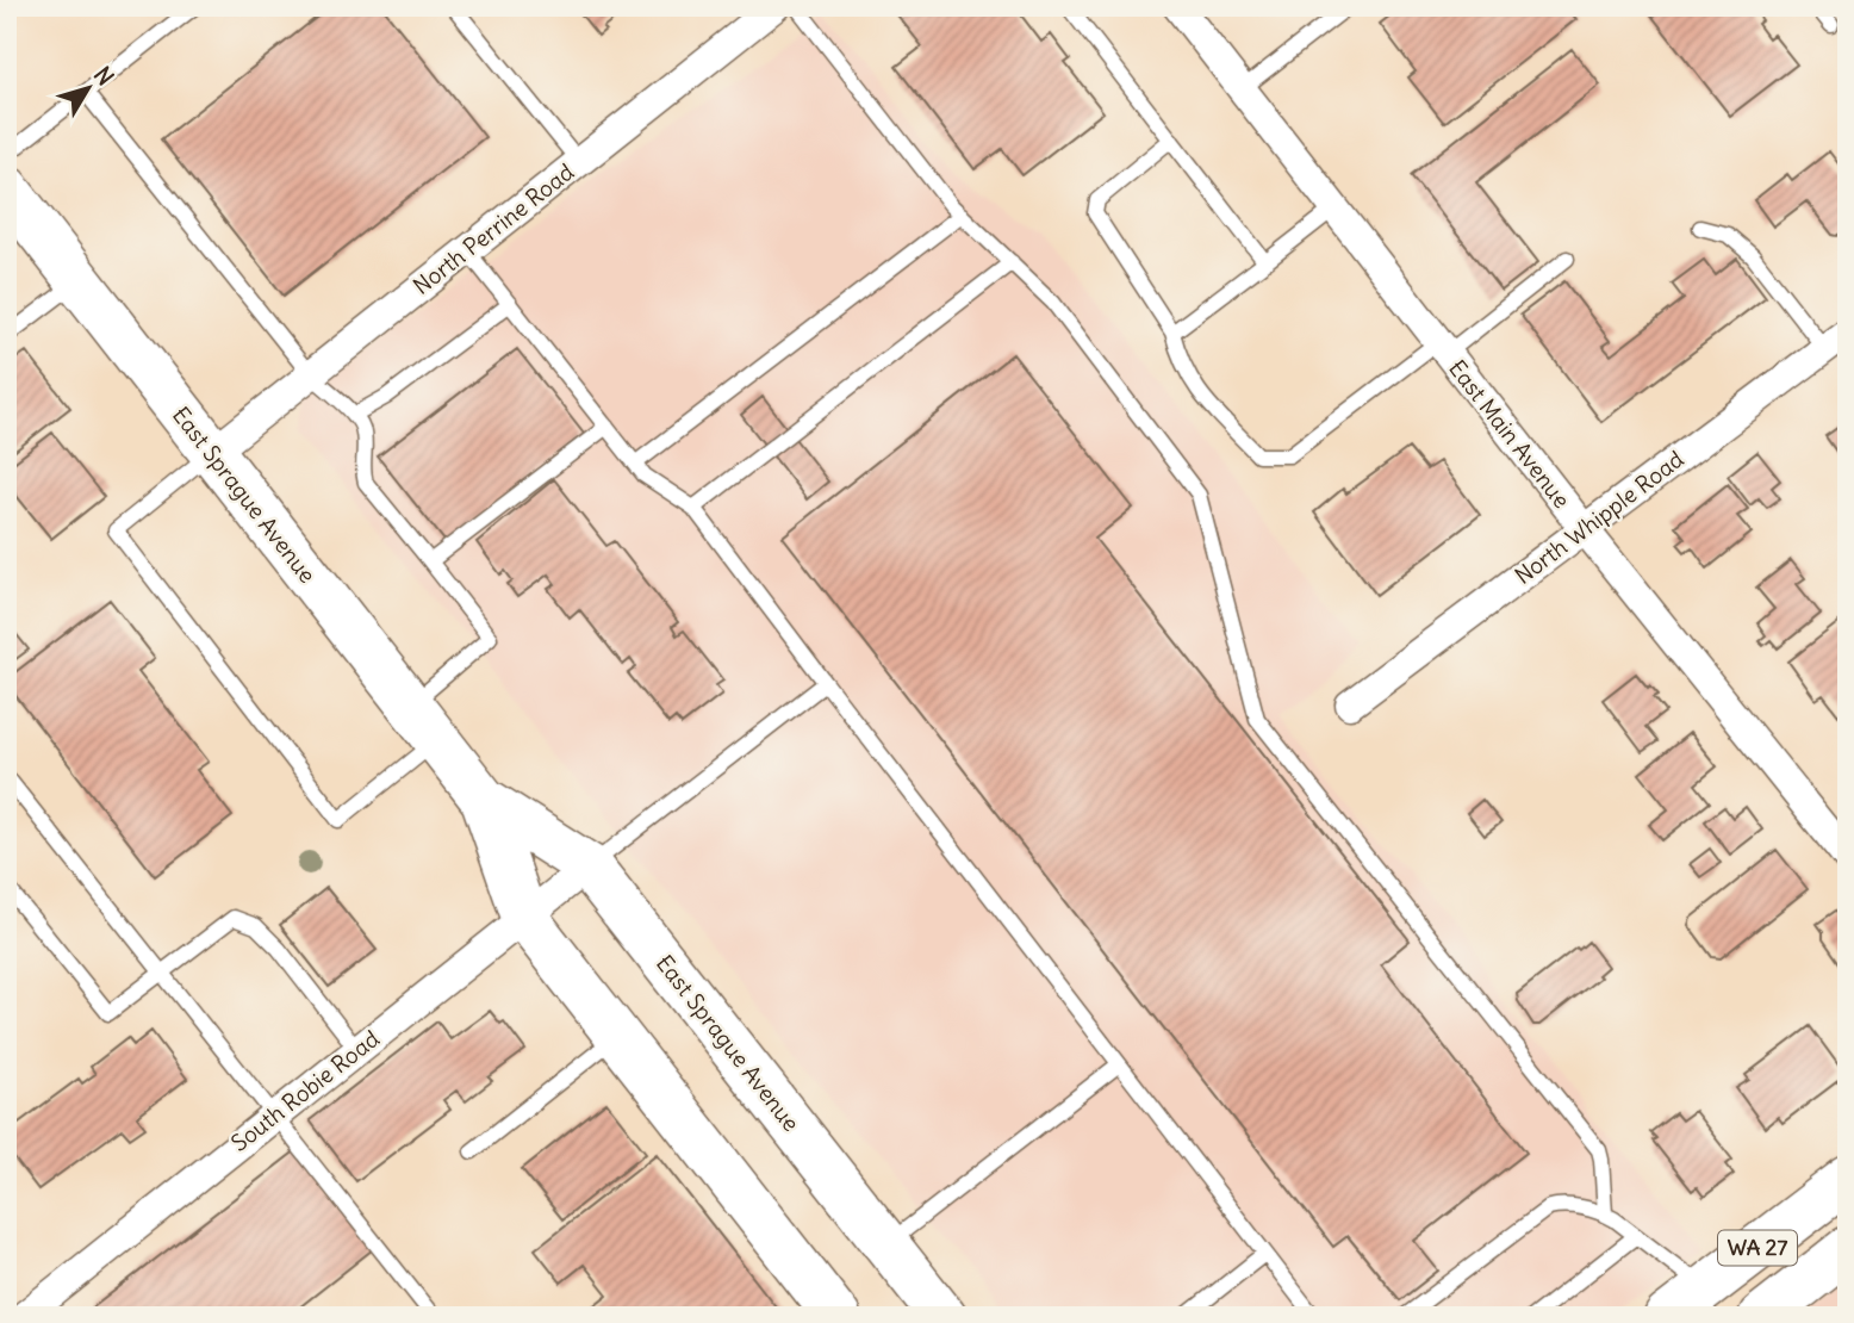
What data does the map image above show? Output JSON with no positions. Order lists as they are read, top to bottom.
{
  "streets": {
    "main road": ["East Sprague Avenue", "WA 27"],
    "street": [
      "North Perrine Road",
      "East Main Avenue",
      "North Whipple Road",
      "South Robie Road"
    ]
  },
  "crossings": [
    ["North Perrine Road", "East Sprague Avenue"],
    ["East Main Avenue", "North Whipple Road"],
    ["East Sprague Avenue", "South Robie Road"]
  ],
  "north": "top right"
}
